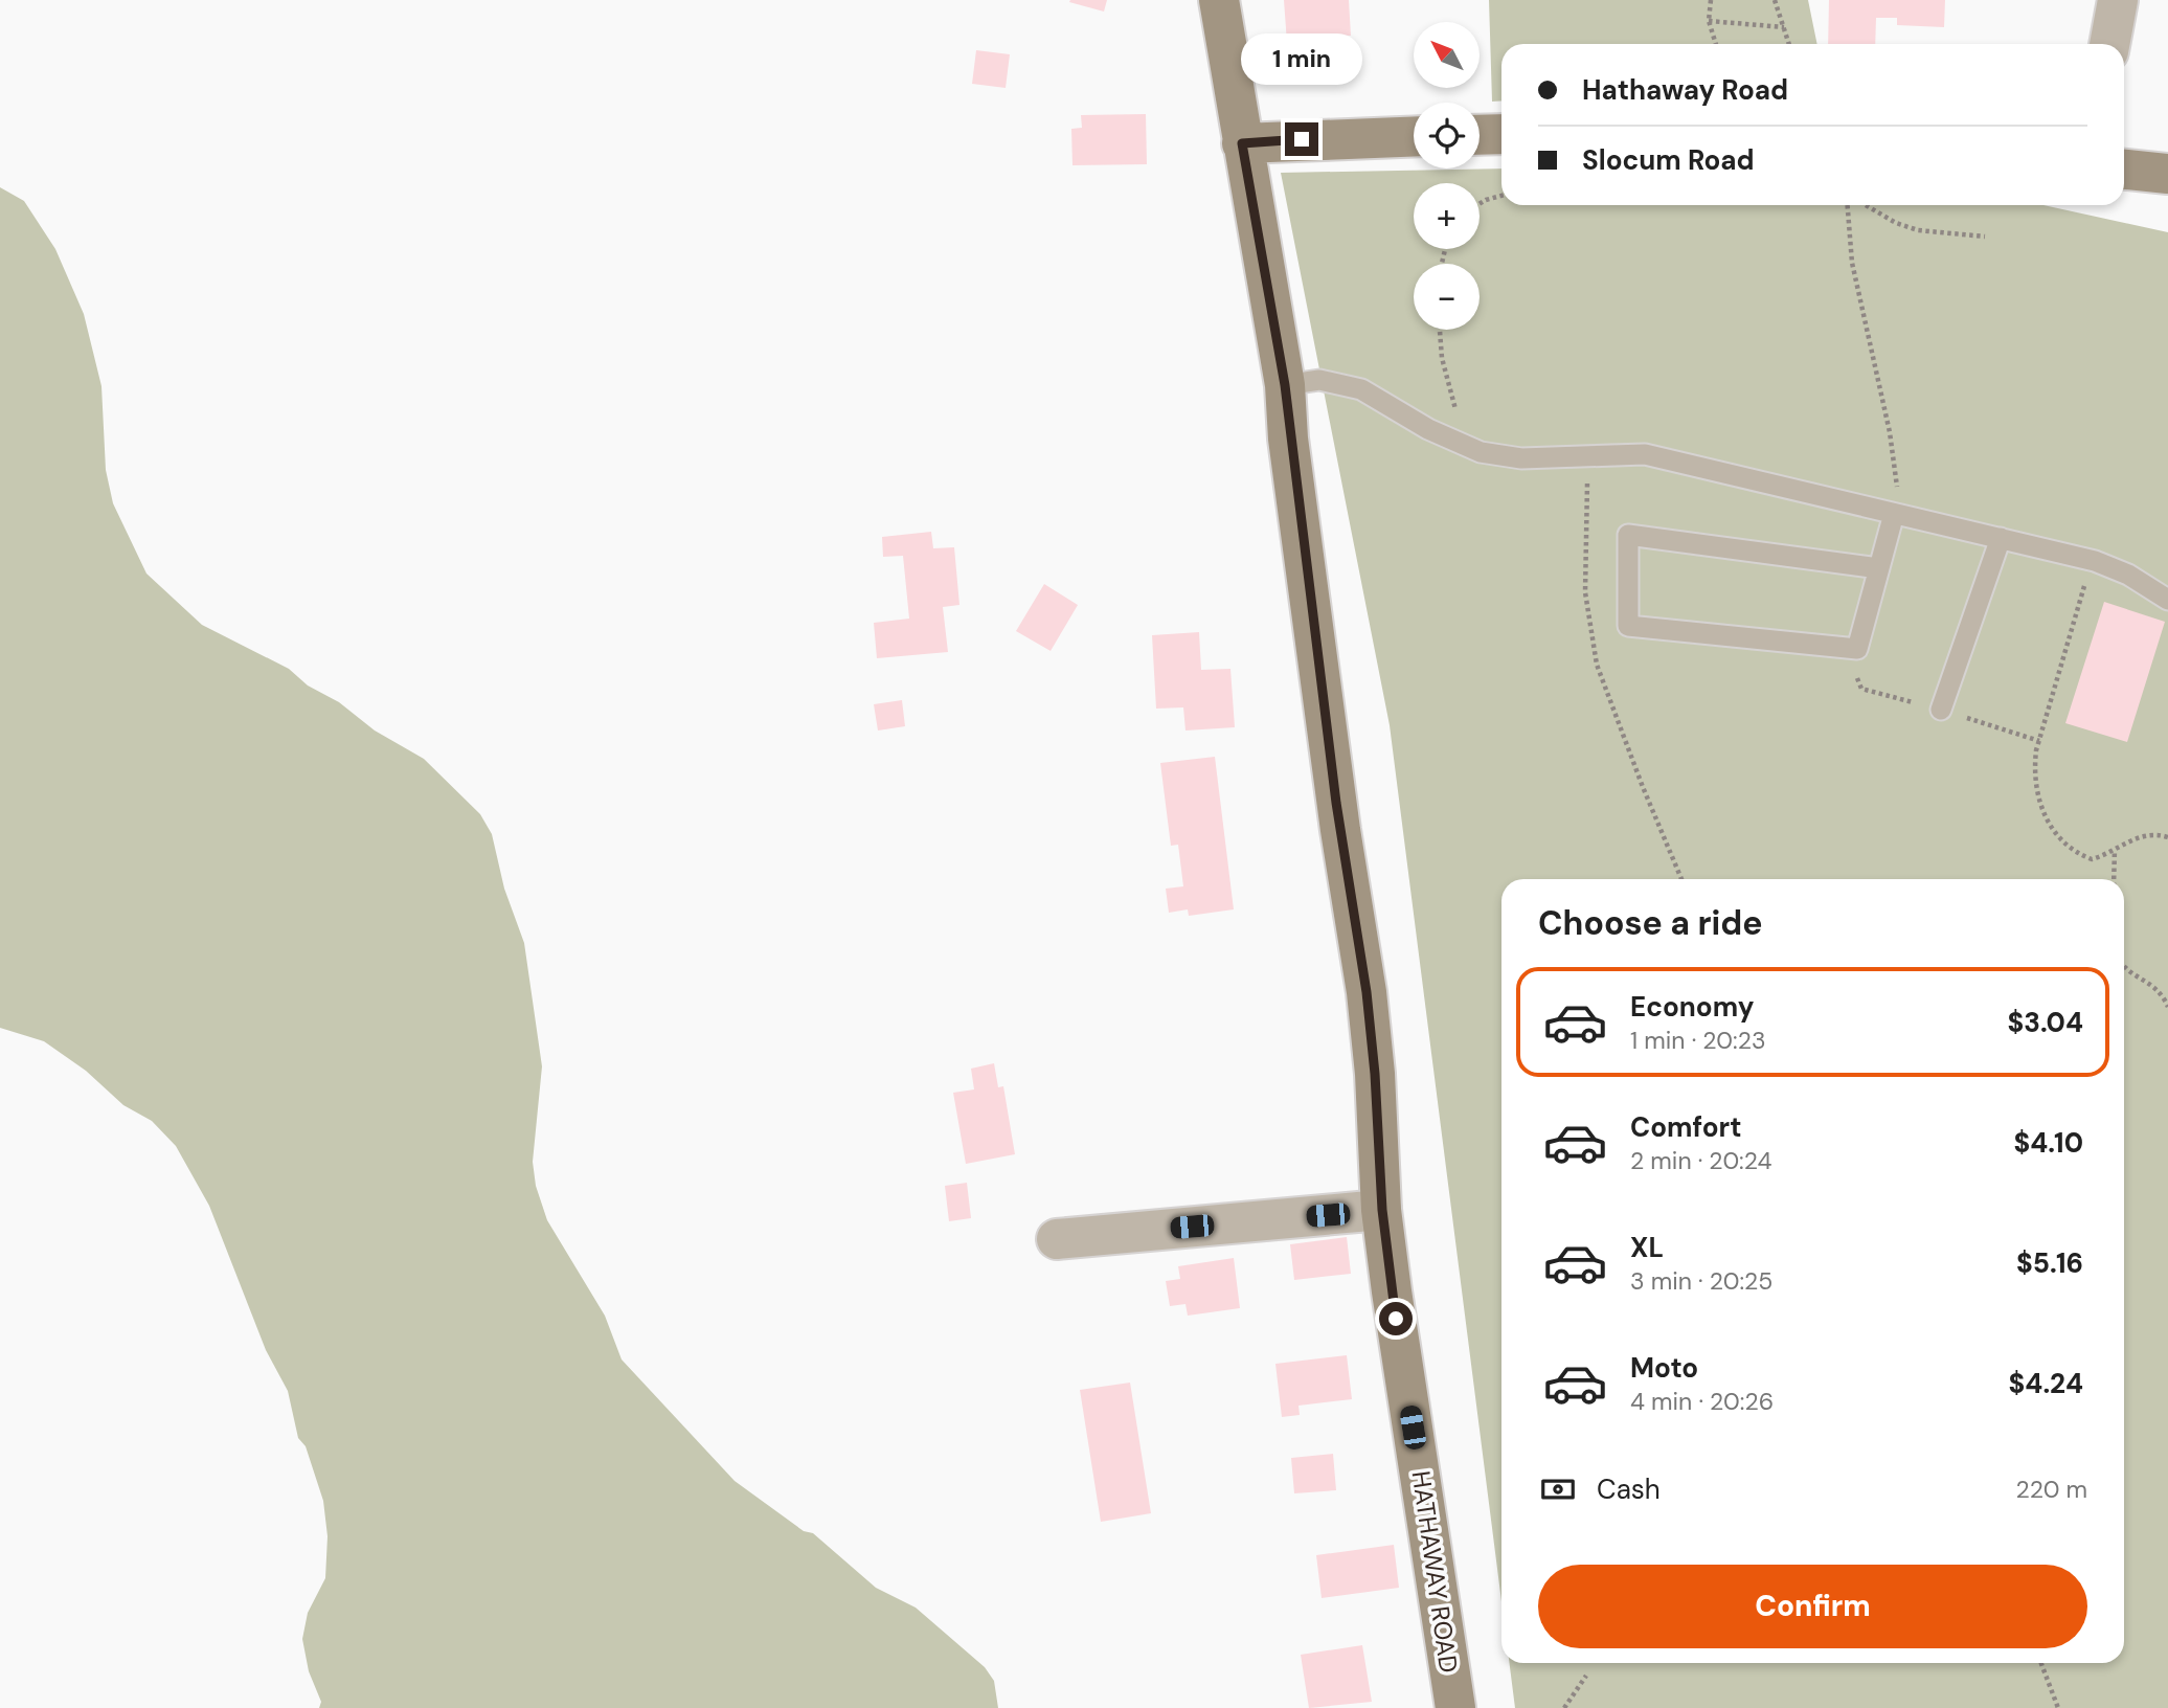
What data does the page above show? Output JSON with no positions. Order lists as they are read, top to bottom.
{
  "streets": {
    "main road": ["HATHAWAY ROAD"]
  },
  "north": "top left",
  "page": {
    "map_buttons": ["+", "−"],
    "bubble": "1 min",
    "banner": ["Hathaway Road", "Slocum Road"],
    "heading": "Choose a ride",
    "list": [
      {
        "name": "Economy",
        "note": "1 min · 20:23",
        "value": "$3.04"
      },
      {
        "name": "Comfort",
        "note": "2 min · 20:24",
        "value": "$4.10"
      },
      {
        "name": "XL",
        "note": "3 min · 20:25",
        "value": "$5.16"
      },
      {
        "name": "Moto",
        "note": "4 min · 20:26",
        "value": "$4.24"
      }
    ],
    "pay": ["Cash", "220 m"],
    "buttons": "Confirm"
  }
}
